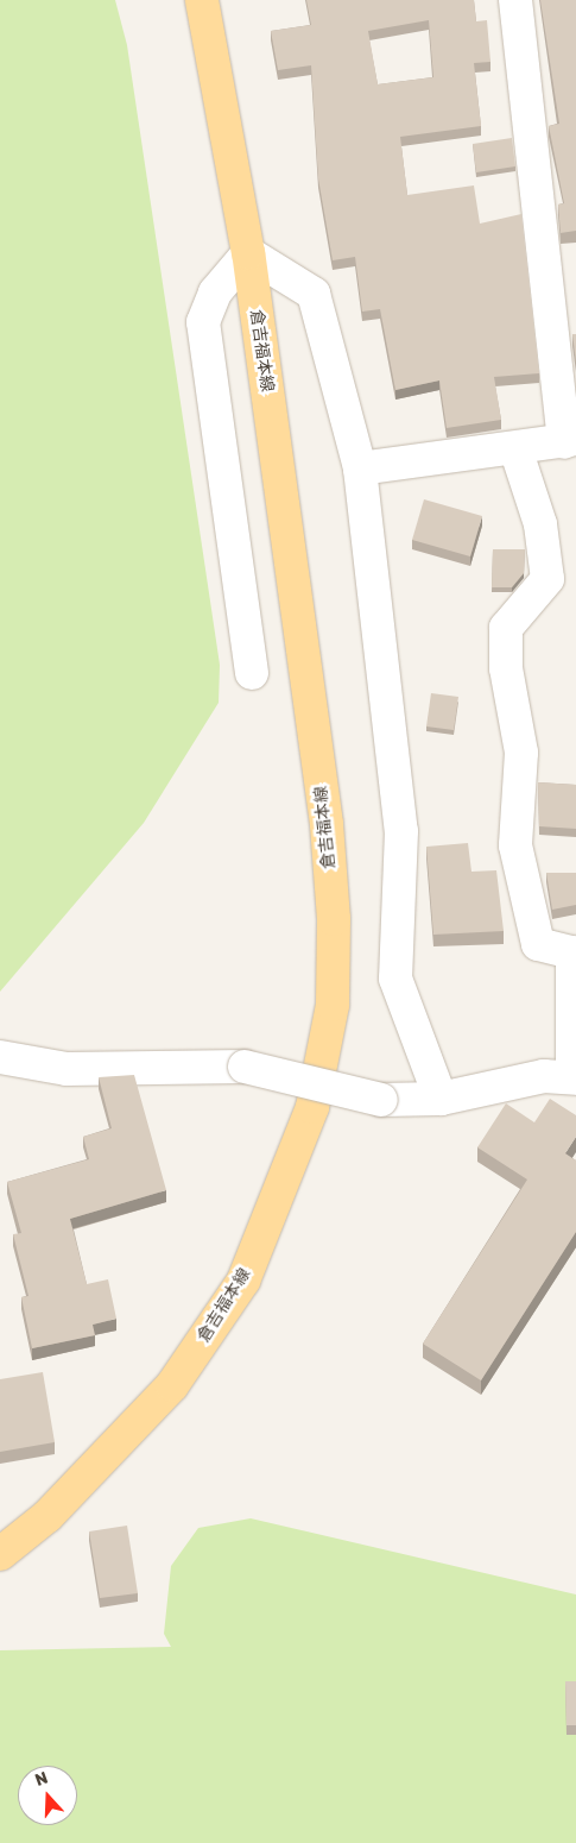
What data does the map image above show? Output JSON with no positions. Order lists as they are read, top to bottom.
{
  "streets": {
    "main road": ["倉吉福本線"]
  },
  "north": "top"
}
